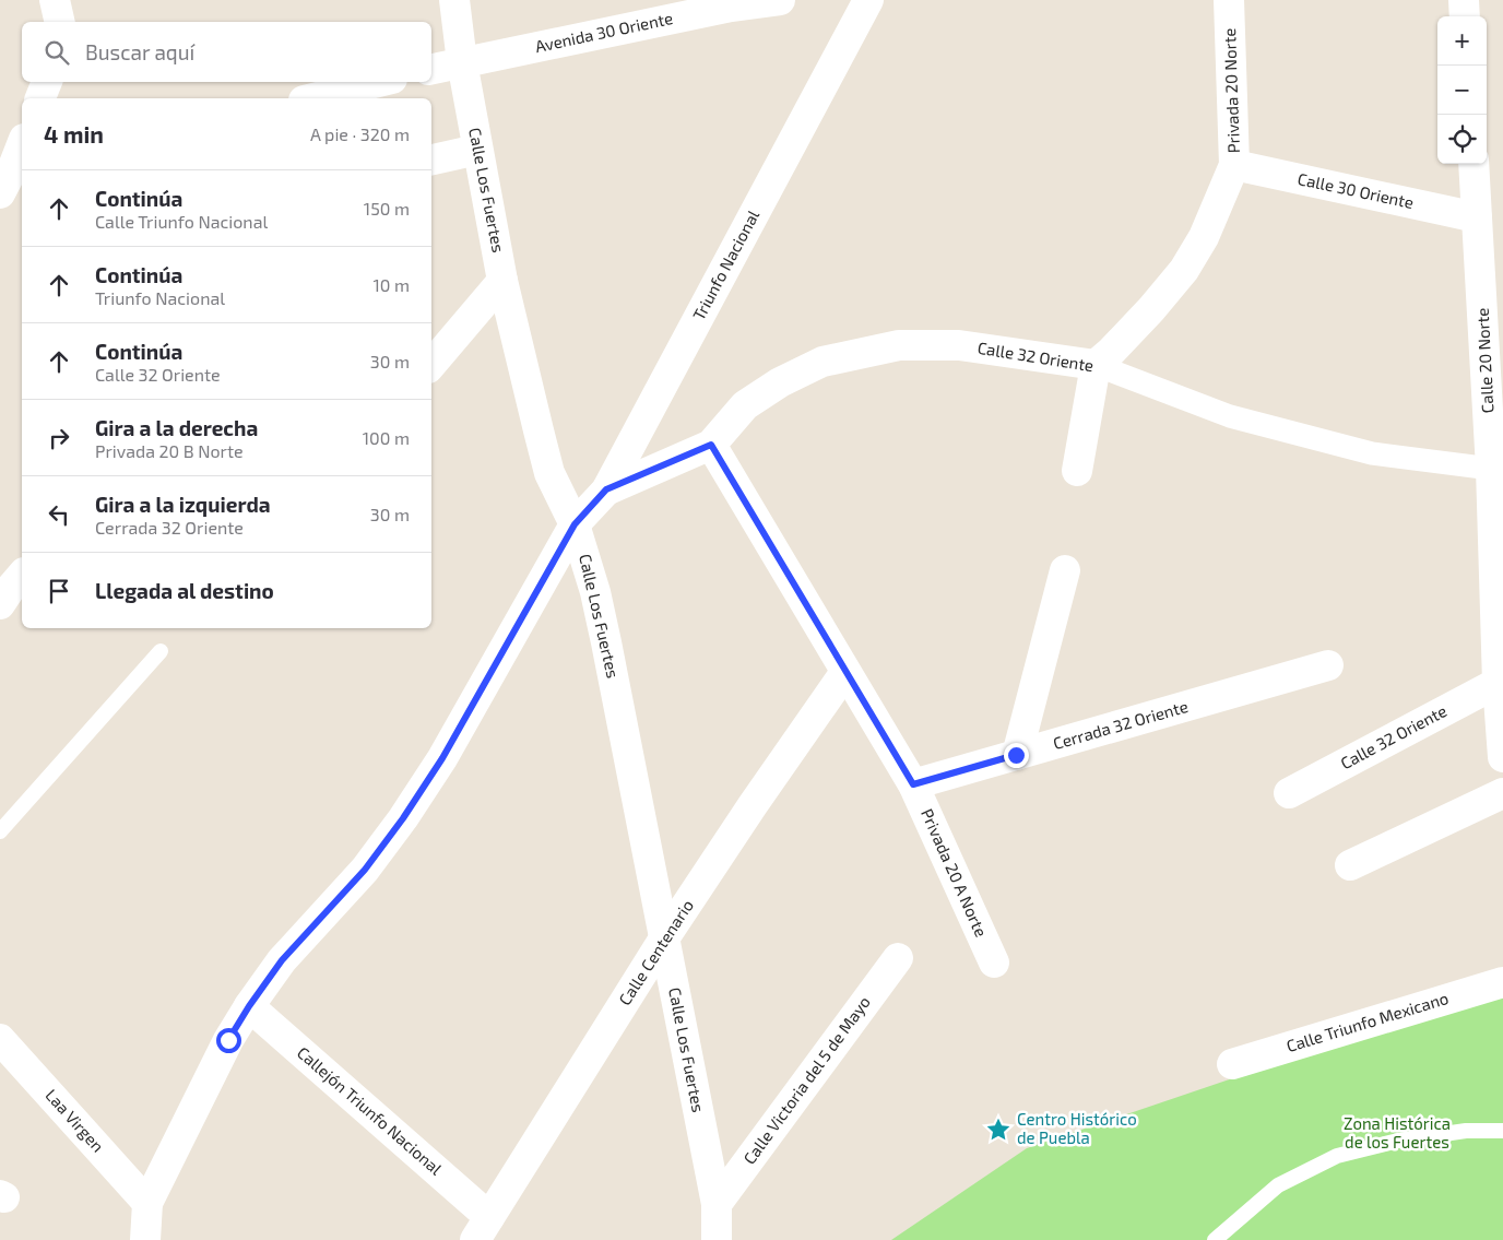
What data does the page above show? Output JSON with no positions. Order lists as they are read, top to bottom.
{
  "streets": {
    "street": [
      "Avenida 30 Oriente",
      "Privada 20 Norte",
      "Calle Los Fuertes",
      "Calle 30 Oriente",
      "Triunfo Nacional",
      "Calle 32 Oriente",
      "Calle 20 Norte",
      "Cerrada 32 Oriente",
      "Privada 20 A Norte",
      "Calle Centenario",
      "Calle Triunfo Mexicano",
      "Calle Victoria del 5 de Mayo",
      "Callejón Triunfo Nacional",
      "Laa Virgen"
    ]
  },
  "crossings": [
    ["Avenida 30 Oriente", "Calle Los Fuertes"],
    ["Privada 20 Norte", "Calle 30 Oriente"],
    ["Privada 20 Norte", "Calle 32 Oriente"],
    ["Calle Los Fuertes", "Triunfo Nacional"],
    ["Calle Los Fuertes", "Calle Centenario"],
    ["Calle Los Fuertes", "Calle Victoria del 5 de Mayo"],
    ["Calle 30 Oriente", "Calle 20 Norte"],
    ["Triunfo Nacional", "Calle 32 Oriente"],
    ["Triunfo Nacional", "Callejón Triunfo Nacional"],
    ["Triunfo Nacional", "Laa Virgen"],
    ["Calle 32 Oriente", "Calle 20 Norte"],
    ["Calle 32 Oriente", "Privada 20 A Norte"],
    ["Cerrada 32 Oriente", "Privada 20 A Norte"],
    ["Privada 20 A Norte", "Calle Centenario"],
    ["Calle Centenario", "Callejón Triunfo Nacional"]
  ],
  "parks": ["Zona Histórica de los Fuertes"],
  "places": {
    "place": ["Centro Histórico de Puebla"]
  },
  "page": {
    "map_buttons": ["+", "−"],
    "search": "Buscar aquí",
    "heading": ["4 min", "A pie · 320 m"],
    "list": [
      ["Continúa", "Calle Triunfo Nacional", "150 m"],
      ["Continúa", "Triunfo Nacional", "10 m"],
      ["Continúa", "Calle 32 Oriente", "30 m"],
      ["Gira a la derecha", "Privada 20 B Norte", "100 m"],
      ["Gira a la izquierda", "Cerrada 32 Oriente", "30 m"],
      "Llegada al destino"
    ]
  }
}
